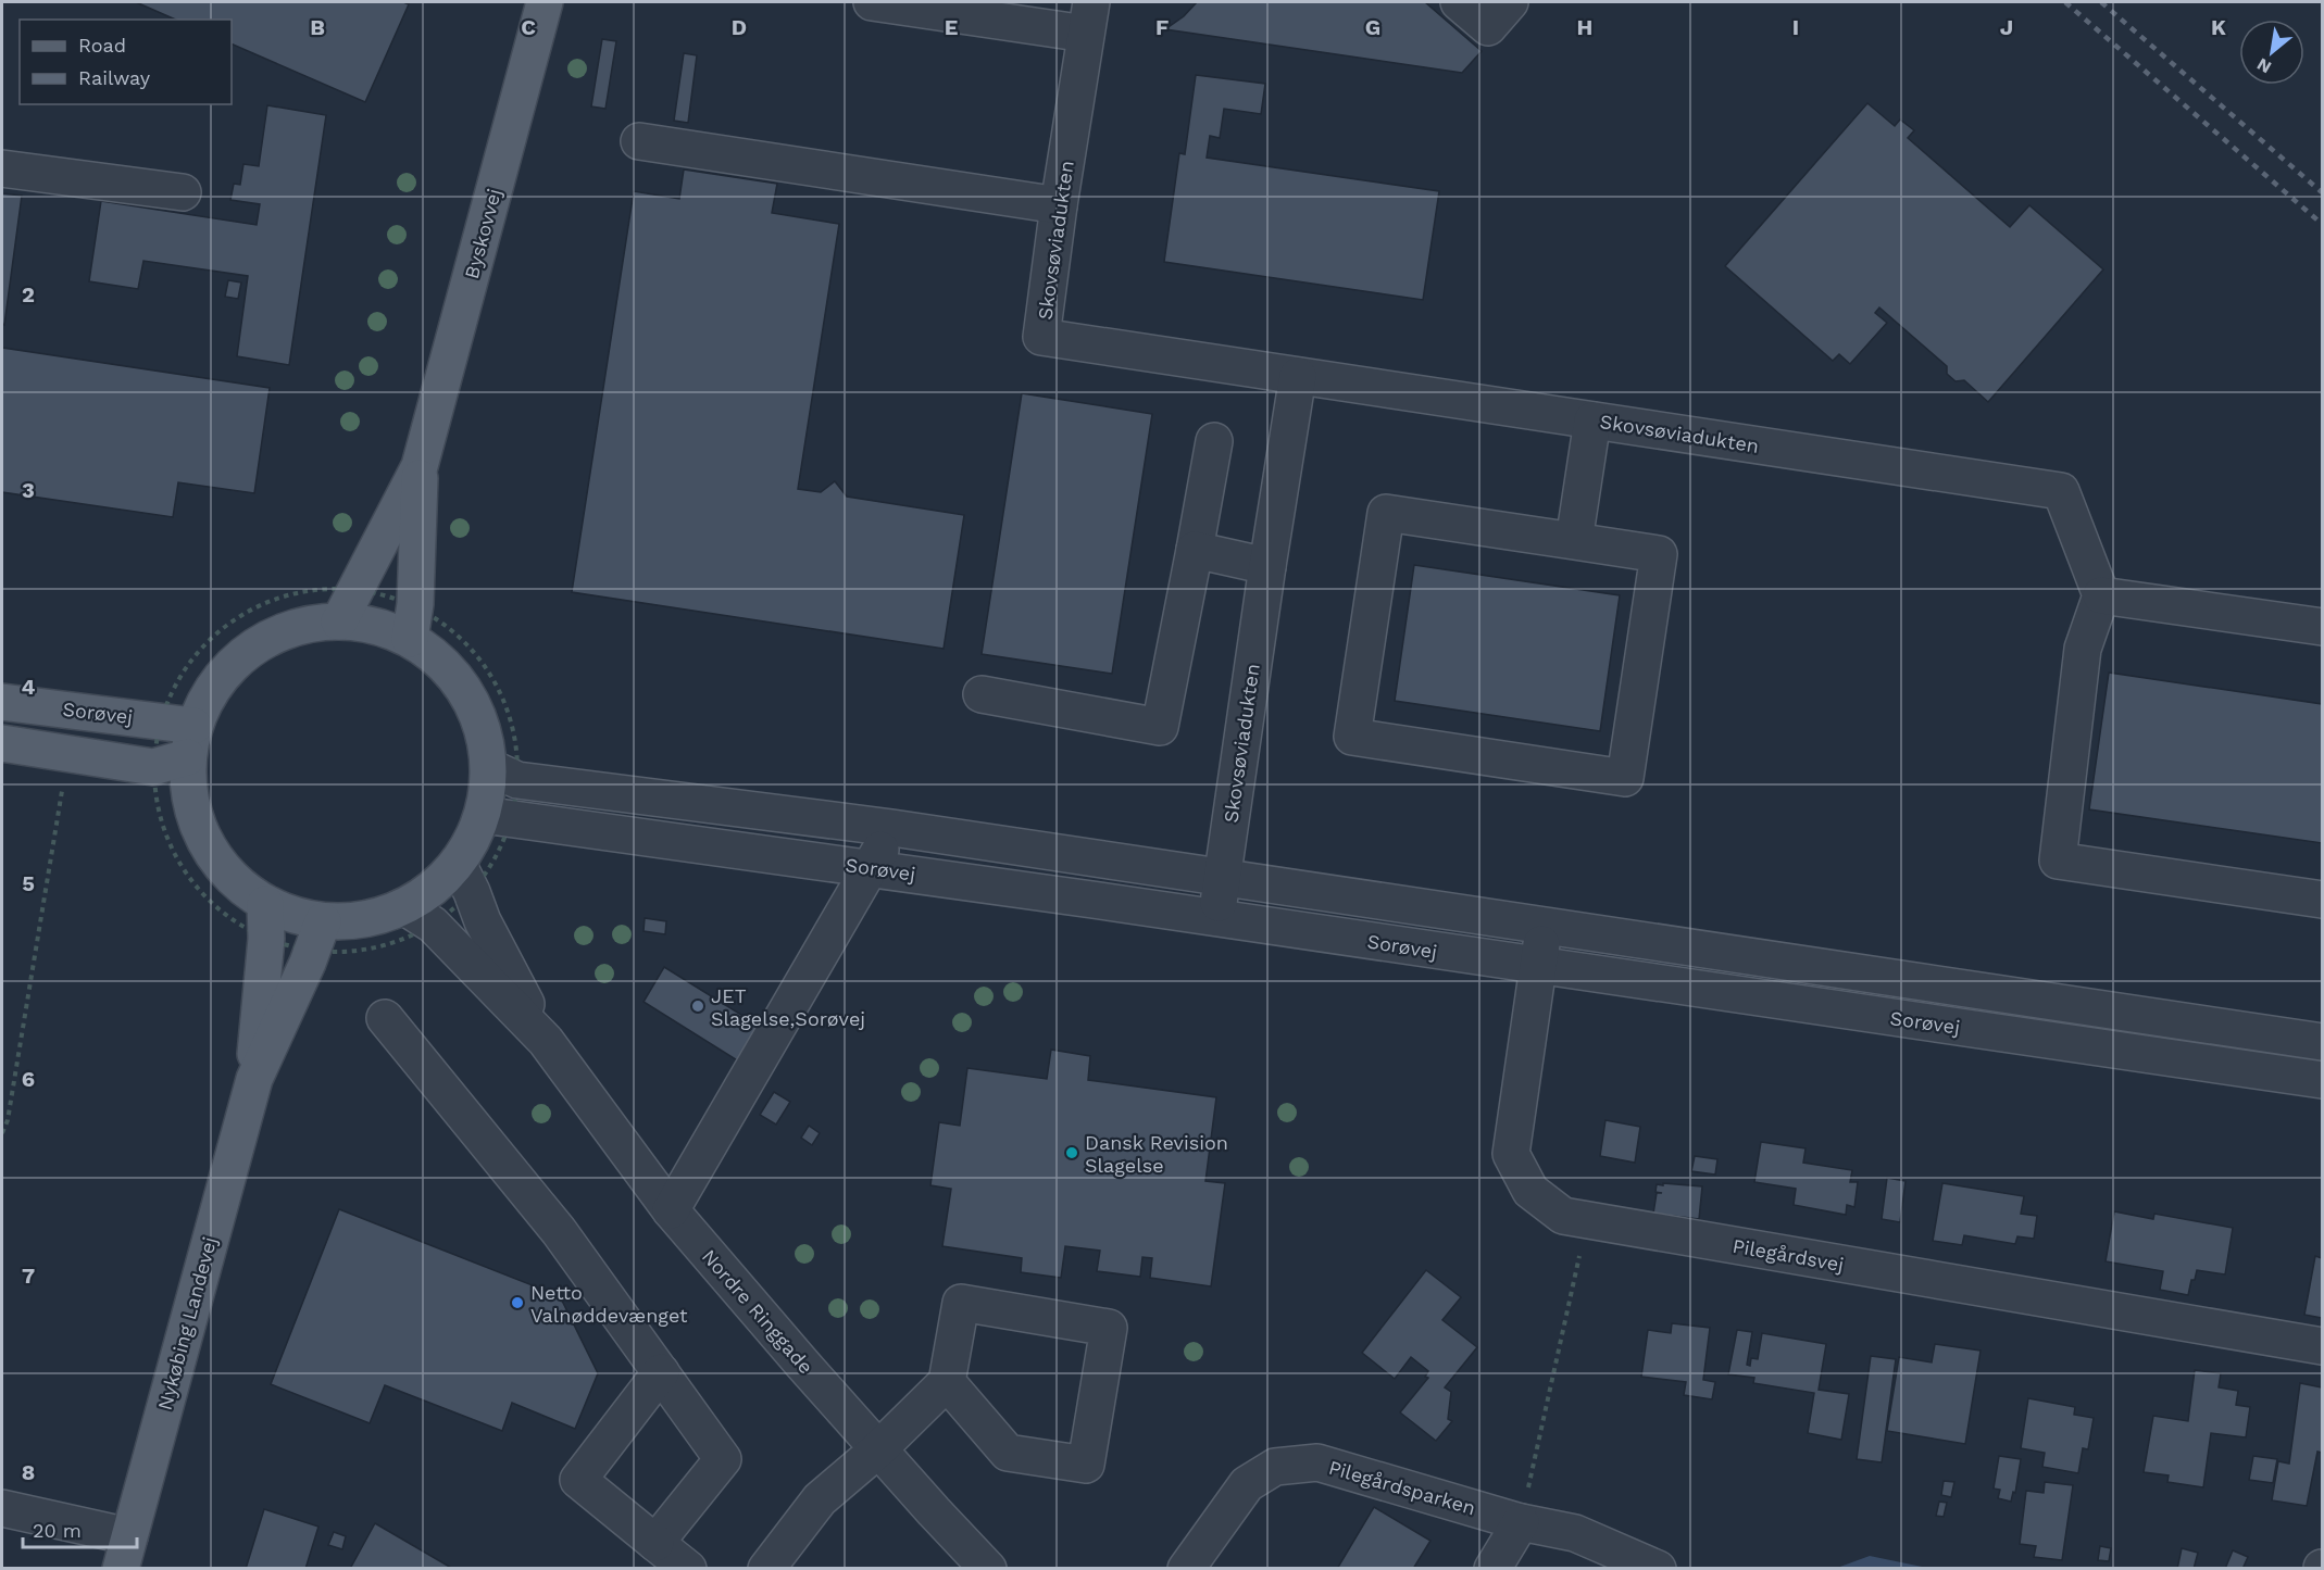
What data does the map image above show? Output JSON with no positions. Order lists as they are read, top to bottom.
{
  "streets": {
    "main road": ["Byskovvej", "Sorøvej", "Nykøbing Landevej"],
    "street": [
      "Skovsøviadukten",
      "Pilegårdsvej",
      "Nordre Ringgade",
      "Pilegårdsparken"
    ]
  },
  "crossings": [
    ["Skovsøviadukten", "Sorøvej"],
    ["Sorøvej", "Pilegårdsvej"]
  ],
  "places": ["JET Slagelse,Sorøvej", "Dansk Revision Slagelse", "Netto Valnøddevænget"],
  "legend": ["Road", "Railway"],
  "scale_bar": "20 m",
  "north": "bottom left",
  "grid": {
    "columns": [
      "B",
      "C",
      "D",
      "E",
      "F",
      "G",
      "H",
      "I",
      "J",
      "K"
    ],
    "rows": [
      "2",
      "3",
      "4",
      "5",
      "6",
      "7",
      "8"
    ]
  }
}
